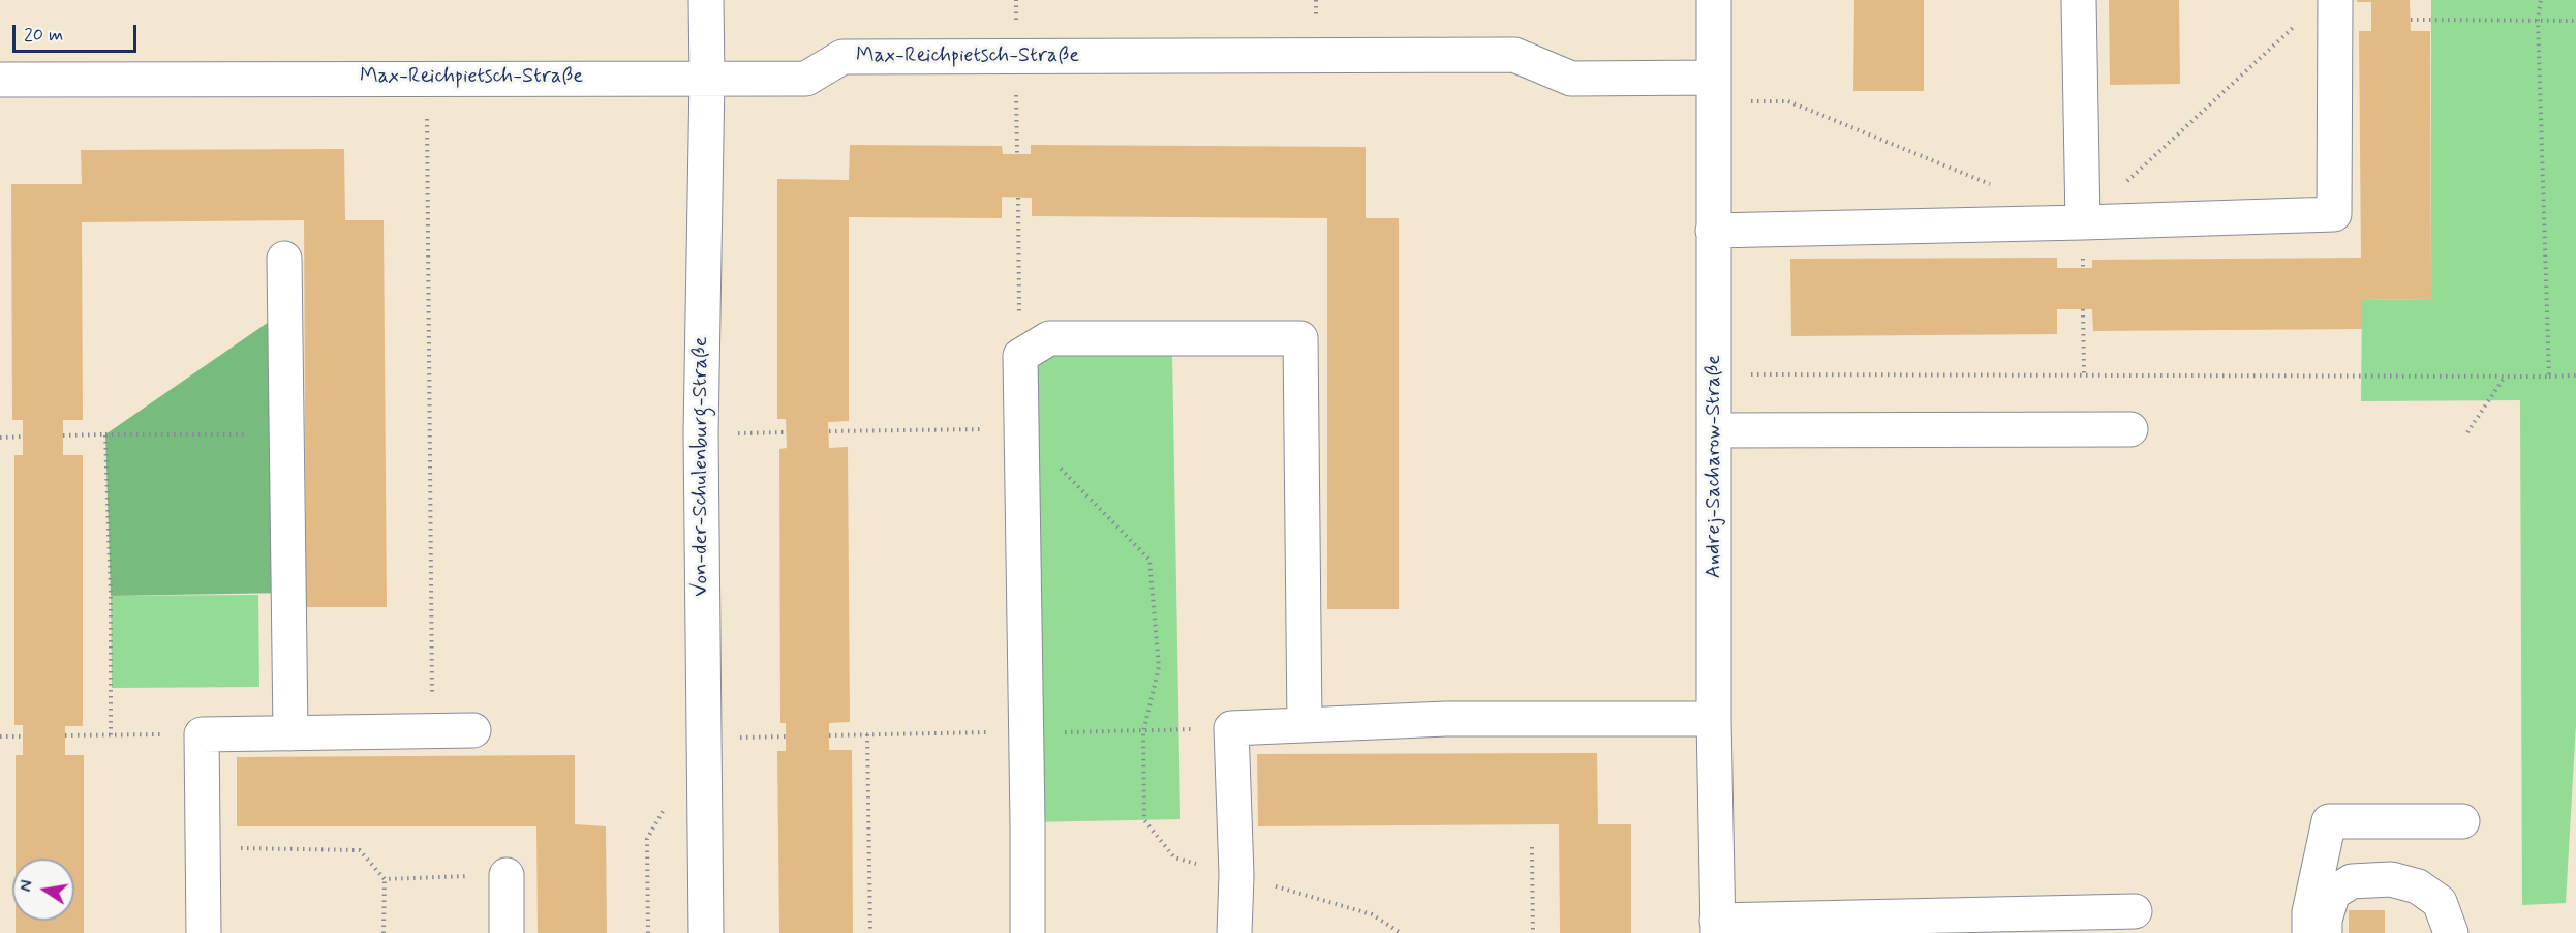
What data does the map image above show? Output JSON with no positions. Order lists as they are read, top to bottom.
{
  "streets": {
    "street": ["Max-Reichpietsch-Straße", "Von-der-Schulenburg-Straße", "Andrej-Sacharow-Straße"]
  },
  "crossings": [
    ["Max-Reichpietsch-Straße", "Von-der-Schulenburg-Straße"],
    ["Max-Reichpietsch-Straße", "Andrej-Sacharow-Straße"]
  ],
  "scale_bar": "20 m",
  "north": "left"
}
